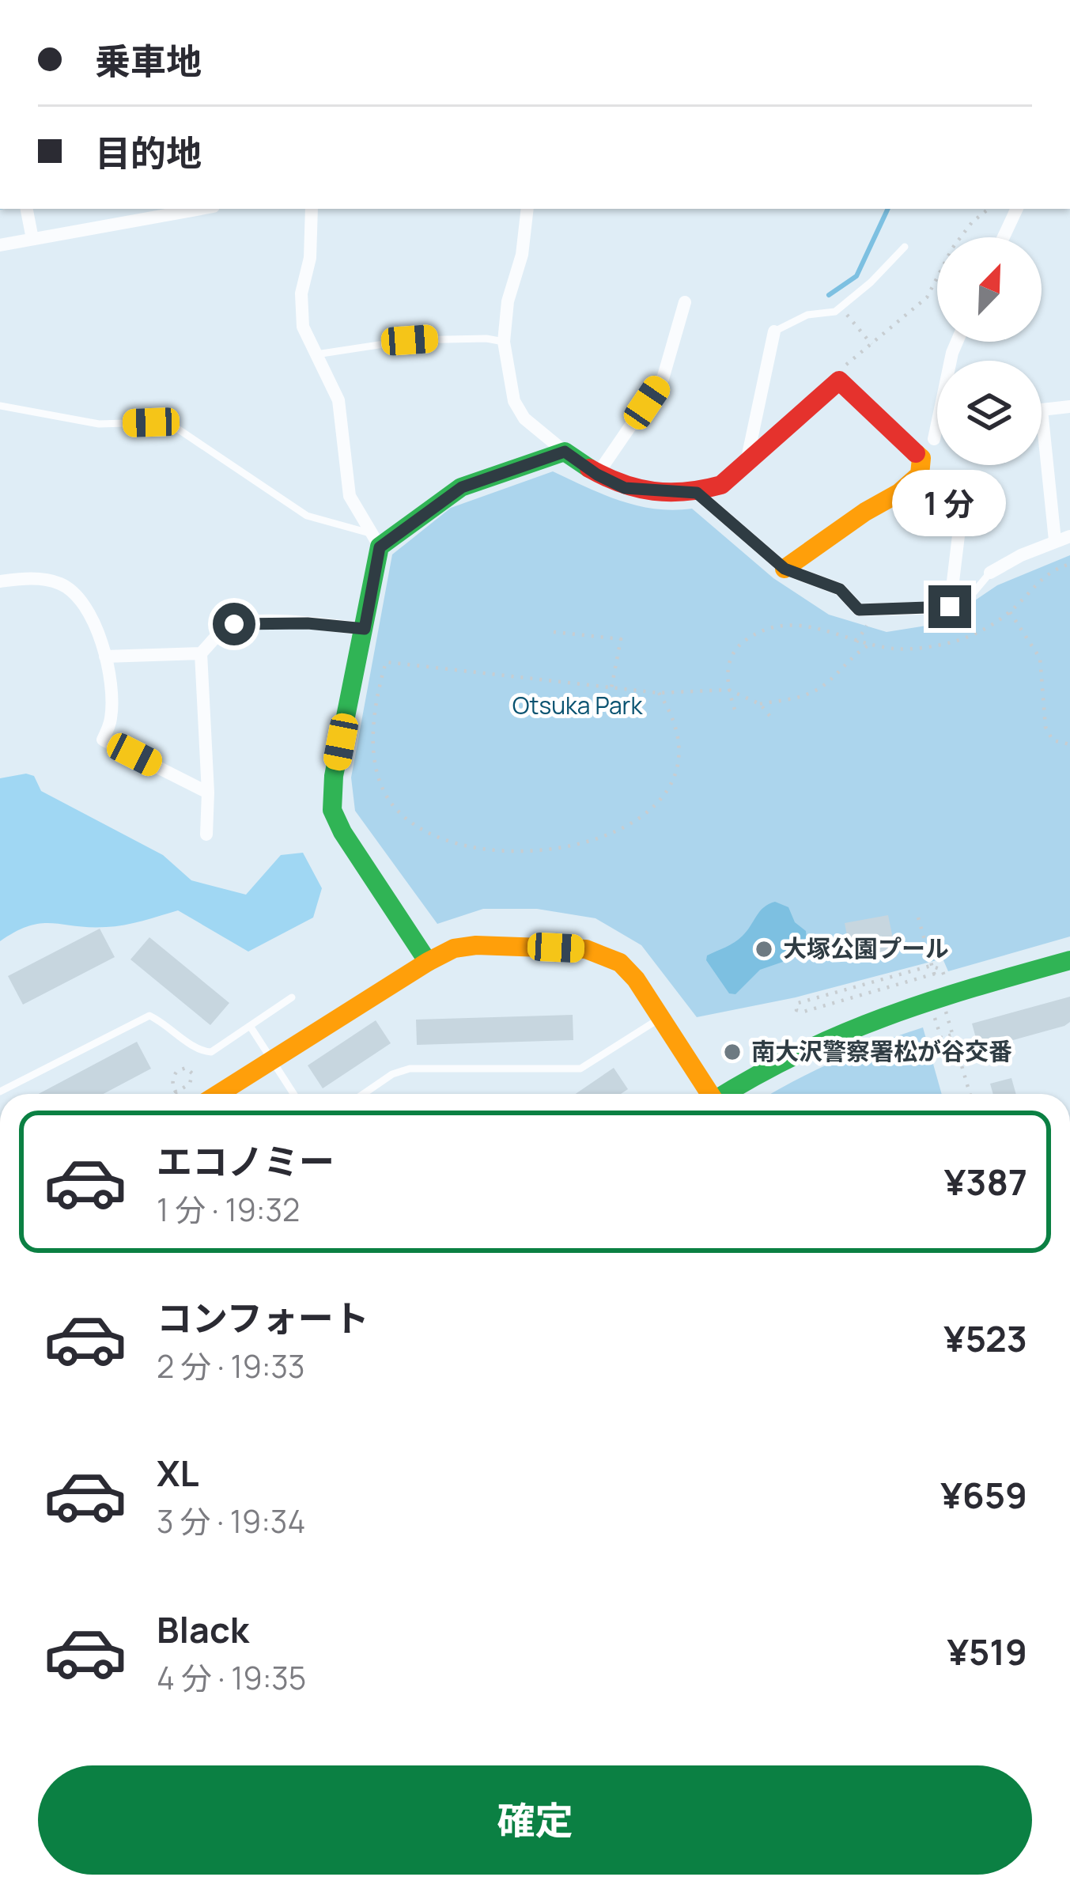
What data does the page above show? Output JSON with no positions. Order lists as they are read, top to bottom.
{
  "parks": ["Otsuka Park"],
  "places": ["大塚公園プール", "南大沢警察署松が谷交番"],
  "north": "top right",
  "page": {
    "banner": ["乗車地", "目的地"],
    "bubble": "1 分",
    "list": [
      {
        "name": "エコノミー",
        "note": "1 分 · 19:32",
        "value": "¥387"
      },
      {
        "name": "コンフォート",
        "note": "2 分 · 19:33",
        "value": "¥523"
      },
      {
        "name": "XL",
        "note": "3 分 · 19:34",
        "value": "¥659"
      },
      {
        "name": "Black",
        "note": "4 分 · 19:35",
        "value": "¥519"
      }
    ],
    "buttons": "確定"
  }
}
